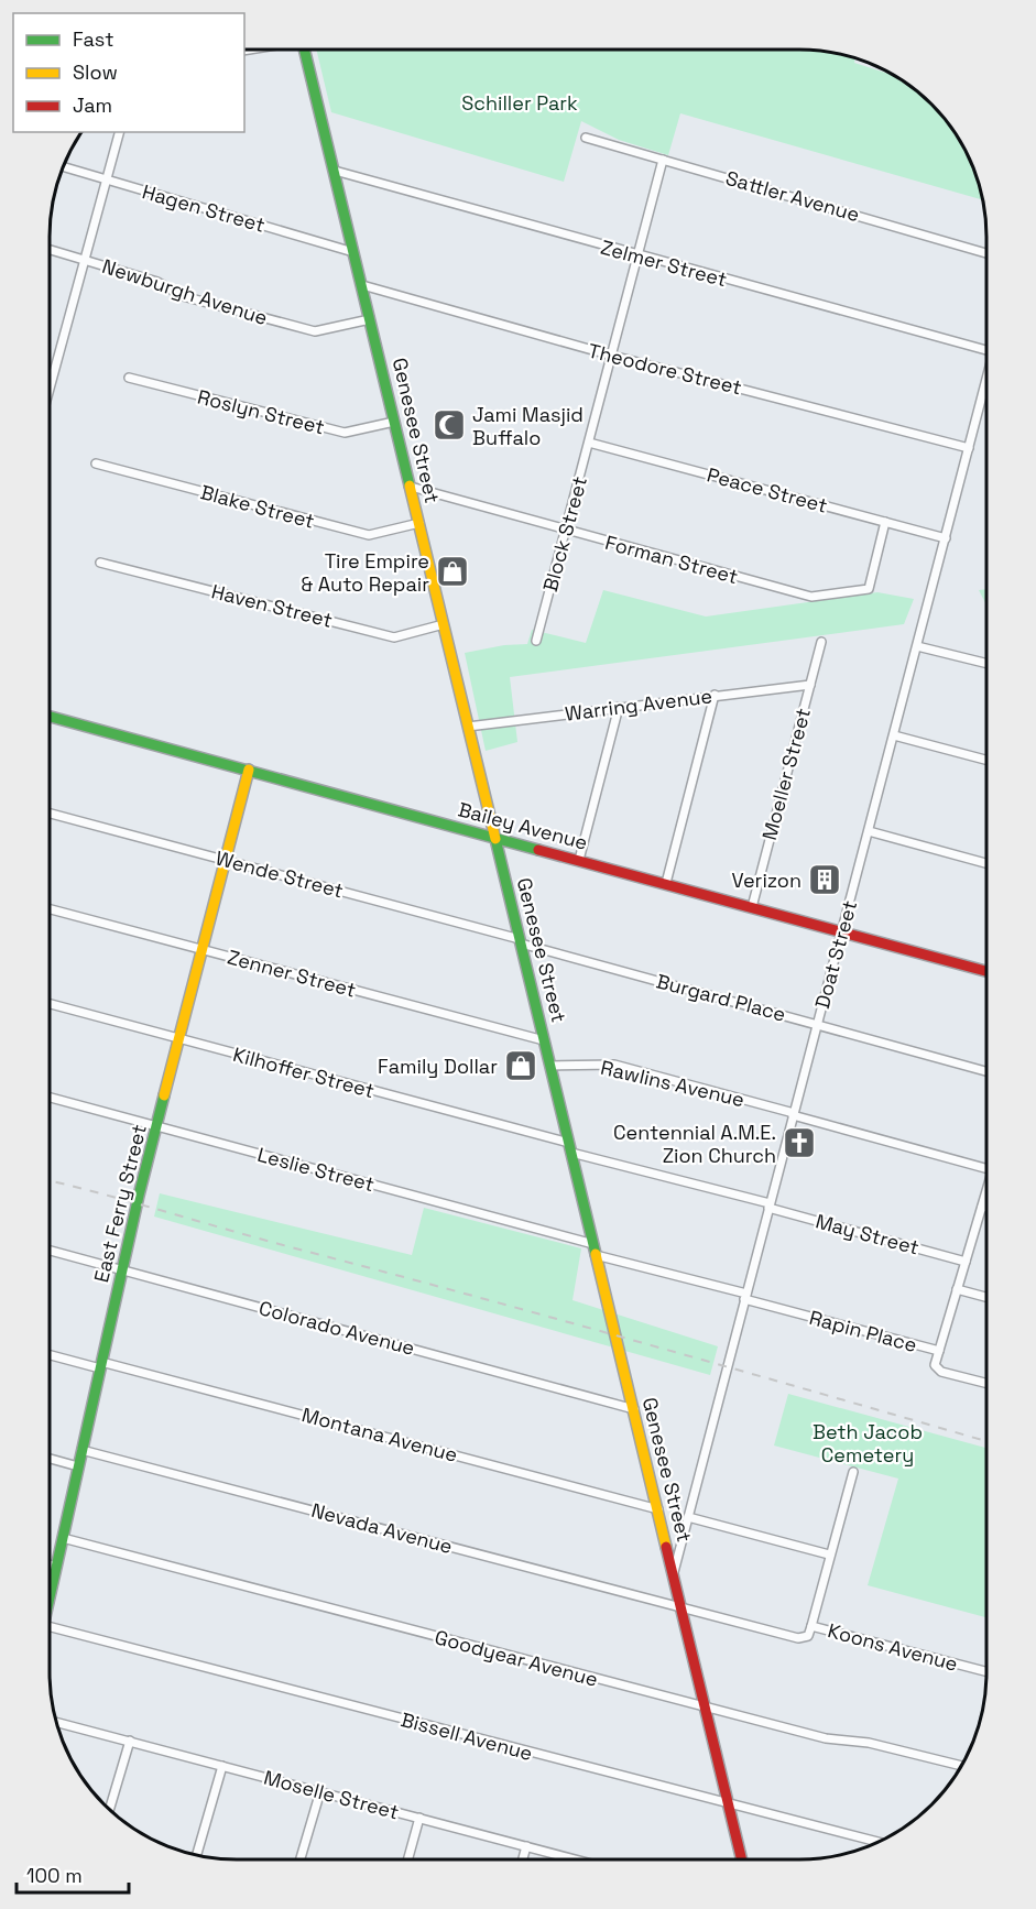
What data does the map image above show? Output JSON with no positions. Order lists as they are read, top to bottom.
{
  "streets": {
    "main road": ["Genesee Street", "Bailey Avenue", "East Ferry Street"],
    "street": [
      "Sattler Avenue",
      "Hagen Street",
      "Zelmer Street",
      "Newburgh Avenue",
      "Theodore Street",
      "Roslyn Street",
      "Peace Street",
      "Blake Street",
      "Block Street",
      "Forman Street",
      "Haven Street",
      "Warring Avenue",
      "Moeller Street",
      "Wende Street",
      "Doat Street",
      "Zenner Street",
      "Burgard Place",
      "Kilhoffer Street",
      "Rawlins Avenue",
      "Leslie Street",
      "May Street",
      "Colorado Avenue",
      "Rapin Place",
      "Montana Avenue",
      "Nevada Avenue",
      "Koons Avenue",
      "Goodyear Avenue",
      "Bissell Avenue",
      "Moselle Street"
    ]
  },
  "crossings": [
    ["Sattler Avenue", "Block Street"],
    ["Hagen Street", "Genesee Street"],
    ["Zelmer Street", "Genesee Street"],
    ["Zelmer Street", "Block Street"],
    ["Newburgh Avenue", "Genesee Street"],
    ["Theodore Street", "Genesee Street"],
    ["Theodore Street", "Block Street"],
    ["Theodore Street", "Doat Street"],
    ["Roslyn Street", "Genesee Street"],
    ["Genesee Street", "Blake Street"],
    ["Genesee Street", "Forman Street"],
    ["Genesee Street", "Haven Street"],
    ["Genesee Street", "Warring Avenue"],
    ["Genesee Street", "Bailey Avenue"],
    ["Genesee Street", "Wende Street"],
    ["Genesee Street", "Doat Street"],
    ["Genesee Street", "Zenner Street"],
    ["Genesee Street", "Burgard Place"],
    ["Genesee Street", "Kilhoffer Street"],
    ["Genesee Street", "Rawlins Avenue"],
    ["Genesee Street", "Leslie Street"],
    ["Genesee Street", "May Street"],
    ["Genesee Street", "Colorado Avenue"],
    ["Genesee Street", "Rapin Place"],
    ["Genesee Street", "Montana Avenue"],
    ["Genesee Street", "Nevada Avenue"],
    ["Genesee Street", "Koons Avenue"],
    ["Genesee Street", "Goodyear Avenue"],
    ["Genesee Street", "Bissell Avenue"],
    ["Peace Street", "Block Street"],
    ["Peace Street", "Forman Street"],
    ["Peace Street", "Doat Street"],
    ["Block Street", "Forman Street"],
    ["Warring Avenue", "Moeller Street"],
    ["Moeller Street", "Bailey Avenue"],
    ["Bailey Avenue", "Doat Street"],
    ["Bailey Avenue", "East Ferry Street"],
    ["Wende Street", "Burgard Place"],
    ["Wende Street", "East Ferry Street"],
    ["Doat Street", "Burgard Place"],
    ["Doat Street", "Rawlins Avenue"],
    ["Doat Street", "May Street"],
    ["Doat Street", "Rapin Place"],
    ["Zenner Street", "East Ferry Street"],
    ["Kilhoffer Street", "East Ferry Street"],
    ["Kilhoffer Street", "May Street"],
    ["Leslie Street", "East Ferry Street"],
    ["Leslie Street", "Rapin Place"],
    ["East Ferry Street", "Colorado Avenue"],
    ["East Ferry Street", "Montana Avenue"],
    ["East Ferry Street", "Nevada Avenue"],
    ["East Ferry Street", "Goodyear Avenue"],
    ["Nevada Avenue", "Koons Avenue"]
  ],
  "parks": ["Schiller Park", "Beth Jacob Cemetery"],
  "places": {
    "mosque": ["Jami Masjid Buffalo"],
    "shop": ["Tire Empire & Auto Repair", "Family Dollar"],
    "building": ["Verizon"],
    "church": ["Centennial A.M.E. Zion Church"]
  },
  "legend": ["Fast", "Slow", "Jam"],
  "scale_bar": "100 m"
}
